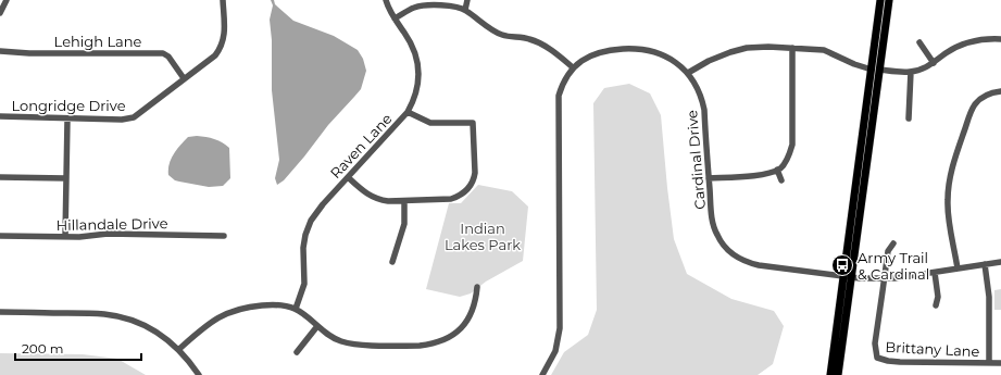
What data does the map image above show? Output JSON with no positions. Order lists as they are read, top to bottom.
{
  "streets": {
    "street": [
      "Lehigh Lane",
      "Longridge Drive",
      "Raven Lane",
      "Cardinal Drive",
      "Hillandale Drive",
      "Brittany Lane"
    ]
  },
  "crossings": [
    ["Lehigh Lane", "Longridge Drive"],
    ["Cardinal Drive", "Brittany Lane"]
  ],
  "parks": ["Indian Lakes Park"],
  "places": {
    "bus stop": ["Army Trail & Cardinal"]
  },
  "scale_bar": "200 m"
}
